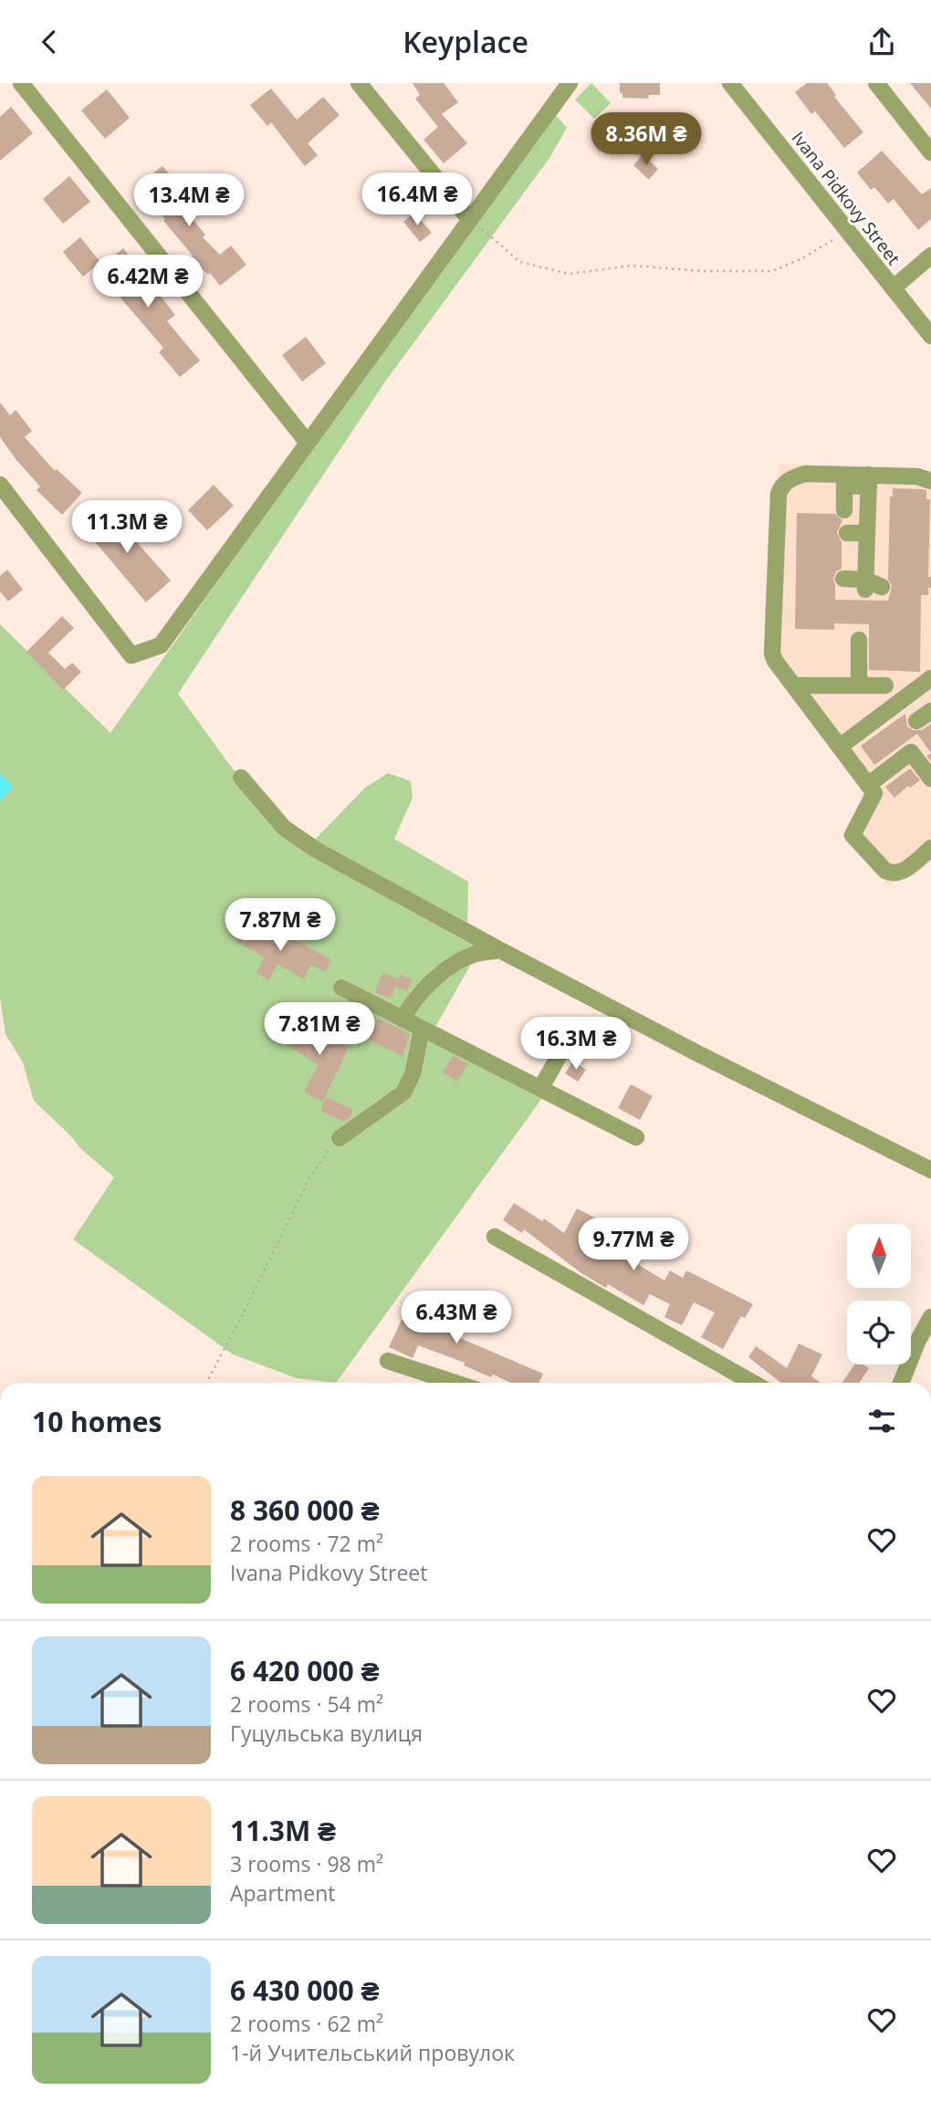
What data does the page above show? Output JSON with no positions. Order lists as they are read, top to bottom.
{
  "streets": {
    "street": ["Ivana Pidkovy Street"]
  },
  "north": "top",
  "page": {
    "header": "Keyplace",
    "price": [
      "8.36M ₴",
      "16.4M ₴",
      "13.4M ₴",
      "6.42M ₴",
      "11.3M ₴",
      "7.87M ₴",
      "7.81M ₴",
      "16.3M ₴",
      "9.77M ₴",
      "6.43M ₴"
    ],
    "heading": "10 homes",
    "list": [
      {
        "name": "8 360 000 ₴",
        "note": "2 rooms · 72 m² · Ivana Pidkovy Street"
      },
      {
        "name": "6 420 000 ₴",
        "note": "2 rooms · 54 m² · Гуцульська вулиця"
      },
      {
        "name": "11.3M ₴",
        "note": "3 rooms · 98 m² · Apartment"
      },
      {
        "name": "6 430 000 ₴",
        "note": "2 rooms · 62 m² · 1-й Учительський провулок"
      }
    ]
  }
}
